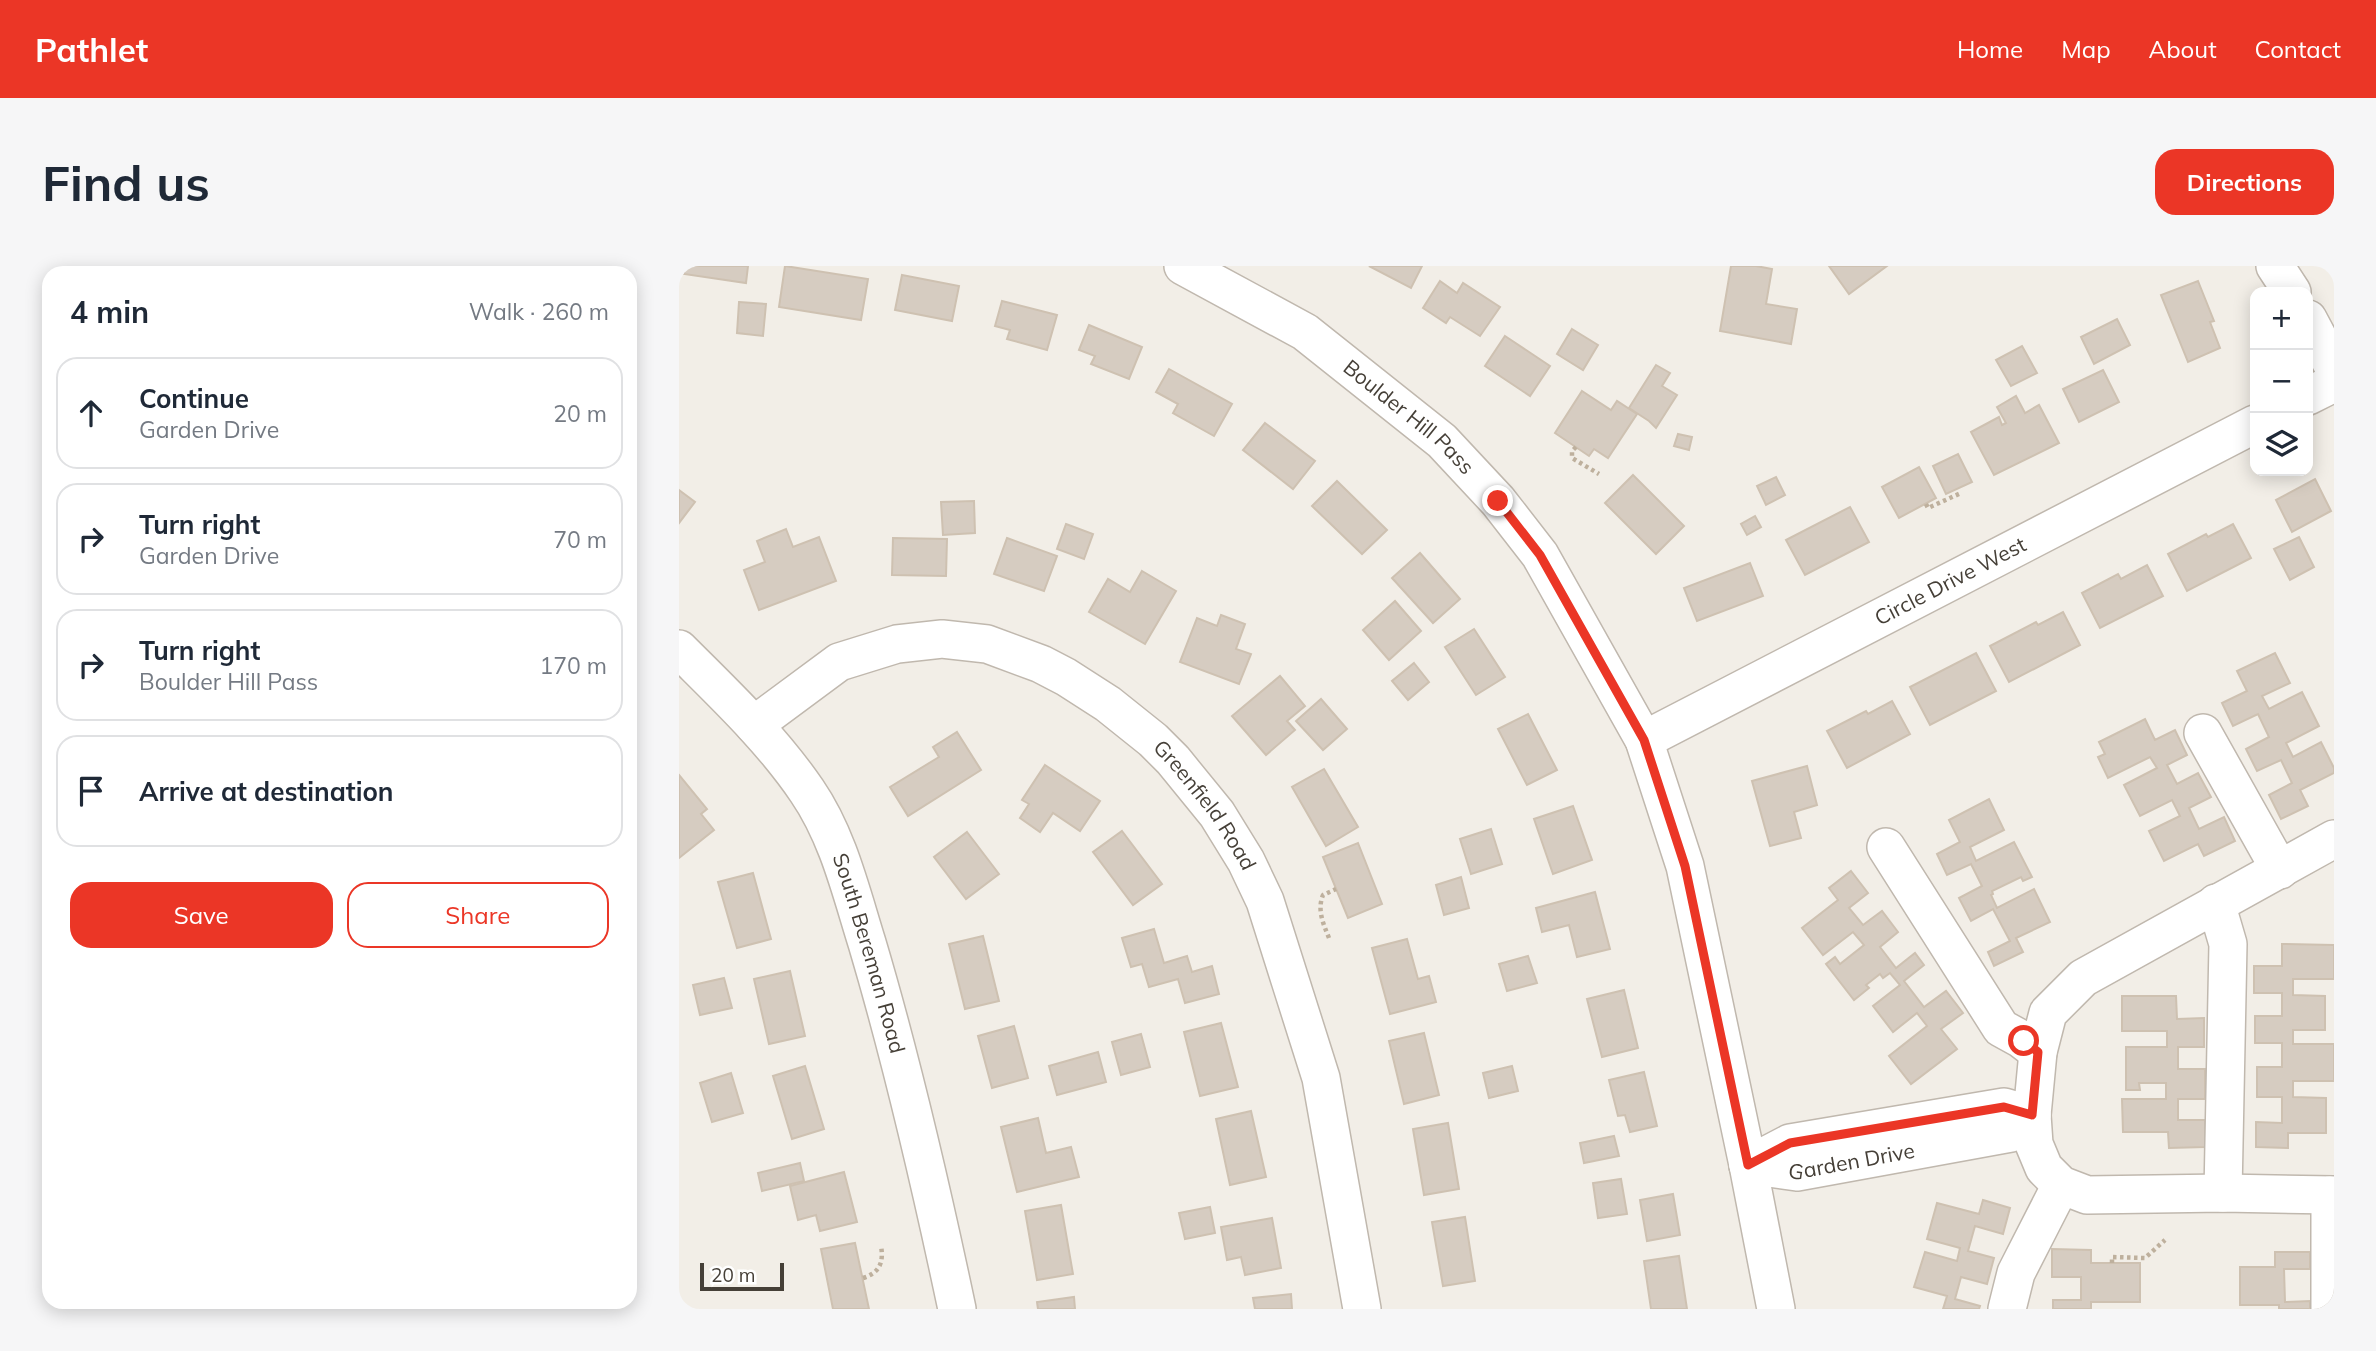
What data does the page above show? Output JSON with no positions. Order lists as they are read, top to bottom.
{
  "streets": {
    "street": [
      "Boulder Hill Pass",
      "Circle Drive West",
      "Greenfield Road",
      "South Bereman Road",
      "Garden Drive"
    ]
  },
  "crossings": [
    ["Boulder Hill Pass", "Circle Drive West"],
    ["Boulder Hill Pass", "Garden Drive"],
    ["Greenfield Road", "South Bereman Road"]
  ],
  "scale_bar": "20 m",
  "page": {
    "header": "Pathlet",
    "nav": [
      "Home",
      "Map",
      "About",
      "Contact"
    ],
    "buttons": [
      "Directions",
      ["Save", "Share"]
    ],
    "title": "Find us",
    "heading": ["4 min", "Walk · 260 m"],
    "map_buttons": ["+", "−"],
    "list": [
      ["Continue", "Garden Drive", "20 m"],
      ["Turn right", "Garden Drive", "70 m"],
      ["Turn right", "Boulder Hill Pass", "170 m"],
      "Arrive at destination"
    ],
    "scale": "20 m"
  }
}
